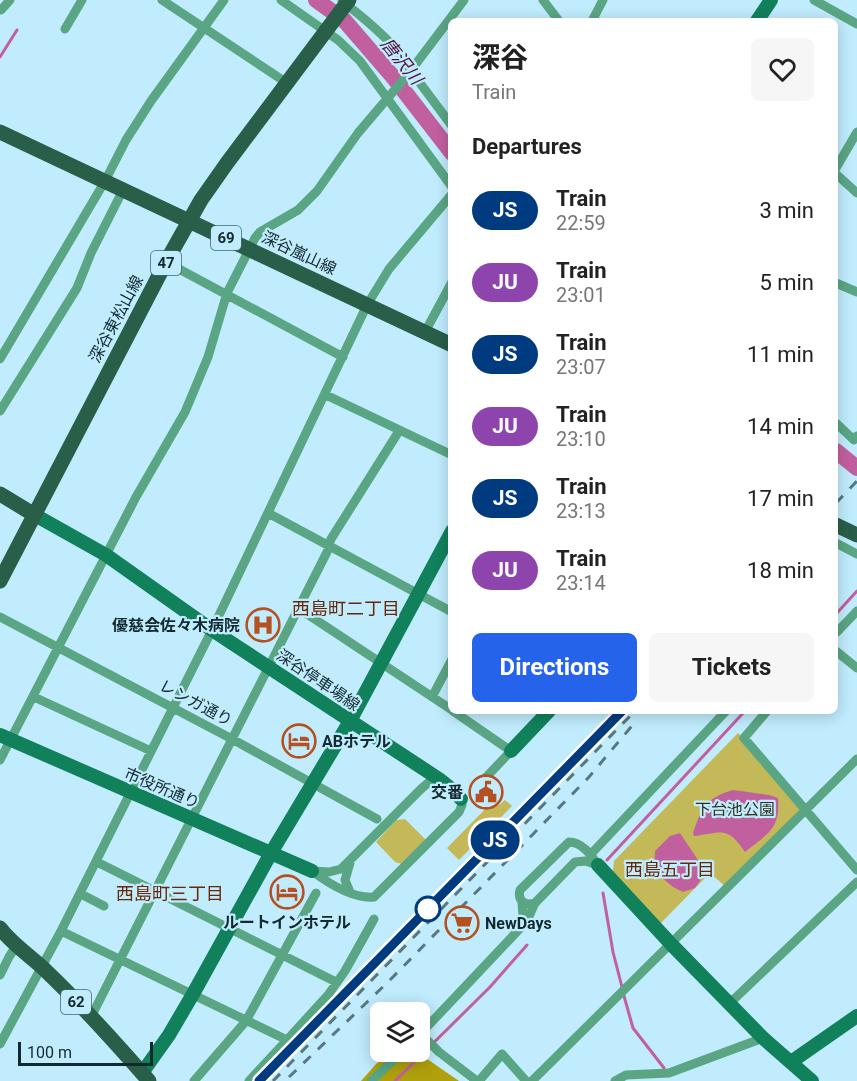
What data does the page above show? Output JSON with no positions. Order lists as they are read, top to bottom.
{
  "streets": {
    "main road": [
      "69",
      "深谷嵐山線",
      "47",
      "深谷東松山線",
      "62"
    ],
    "street": ["深谷停車場線", "レンガ通り", "市役所通り"]
  },
  "crossings": [
    ["深谷嵐山線", "深谷東松山線"],
    ["47", "深谷東松山線"],
    ["深谷東松山線", "深谷停車場線"]
  ],
  "districts": ["西島町二丁目", "西島五丁目", "西島町三丁目"],
  "water": ["唐沢川"],
  "parks": ["下台池公園"],
  "places": {
    "hospital": ["優慈会佐々木病院"],
    "hotel": ["ABホテル", "ルートインホテル"],
    "public building": ["交番"],
    "supermarket": ["NewDays"]
  },
  "scale_bar": "100 m",
  "page": {
    "on_map": "JS",
    "heading": [
      ["深谷", "Train"],
      "Departures"
    ],
    "list": [
      {
        "mark": "JS",
        "name": "Train",
        "note": "22:59",
        "value": "3 min"
      },
      {
        "mark": "JU",
        "name": "Train",
        "note": "23:01",
        "value": "5 min"
      },
      {
        "mark": "JS",
        "name": "Train",
        "note": "23:07",
        "value": "11 min"
      },
      {
        "mark": "JU",
        "name": "Train",
        "note": "23:10",
        "value": "14 min"
      },
      {
        "mark": "JS",
        "name": "Train",
        "note": "23:13",
        "value": "17 min"
      },
      {
        "mark": "JU",
        "name": "Train",
        "note": "23:14",
        "value": "18 min"
      }
    ],
    "buttons": ["Directions", "Tickets"],
    "scale": "100 m"
  }
}
